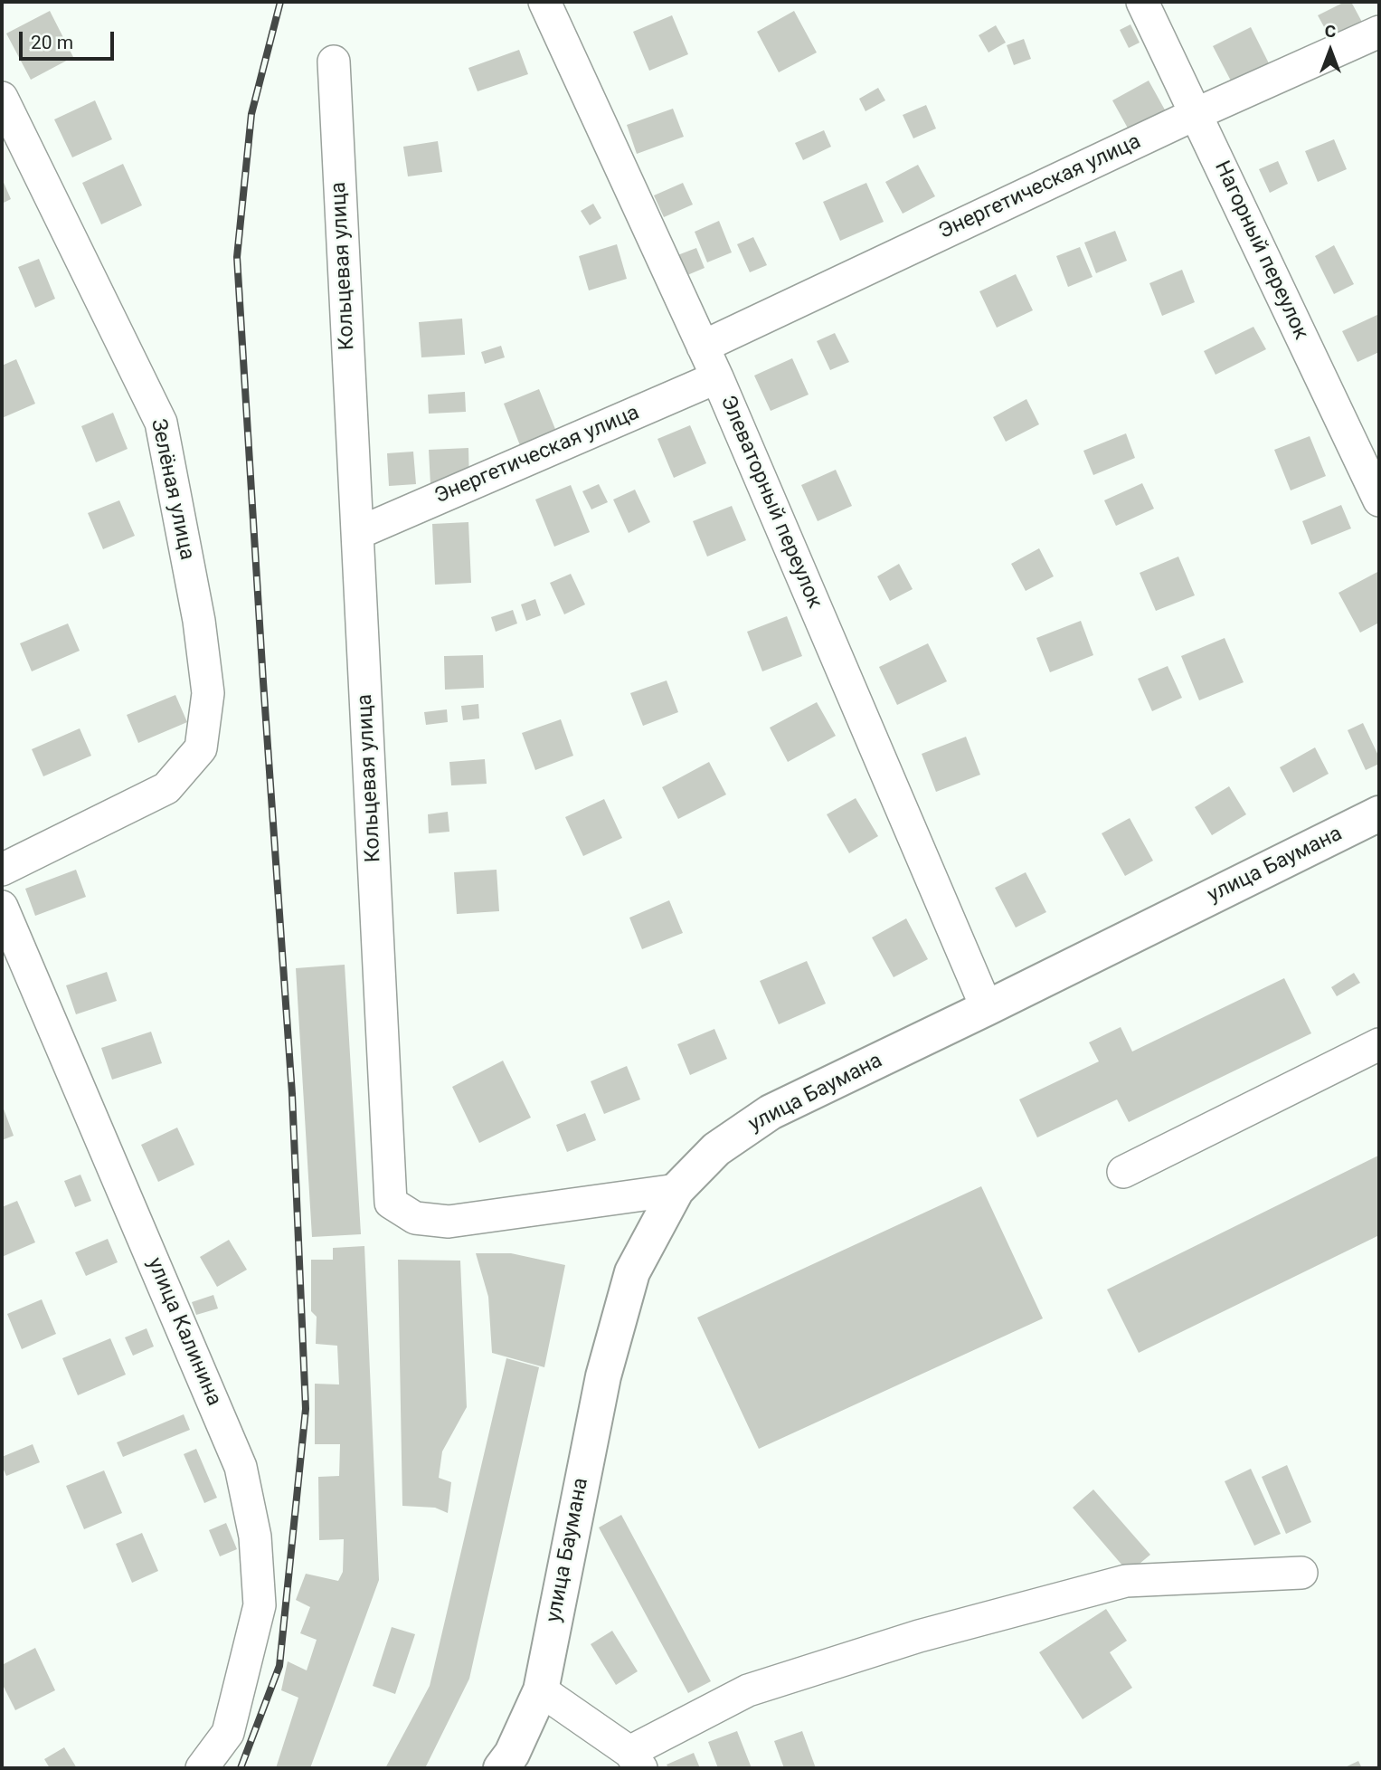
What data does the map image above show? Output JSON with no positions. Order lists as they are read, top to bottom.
{
  "streets": {
    "main road": ["улица Баумана"],
    "street": [
      "Энергетическая улица",
      "Нагорный переулок",
      "Кольцевая улица",
      "Зелёная улица",
      "Элеваторный переулок",
      "улица Калинина"
    ]
  },
  "crossings": [
    ["Энергетическая улица", "Нагорный переулок"],
    ["Энергетическая улица", "Кольцевая улица"],
    ["Энергетическая улица", "Элеваторный переулок"],
    ["Кольцевая улица", "улица Баумана"],
    ["Элеваторный переулок", "улица Баумана"]
  ],
  "scale_bar": "20 m",
  "north": "top"
}
